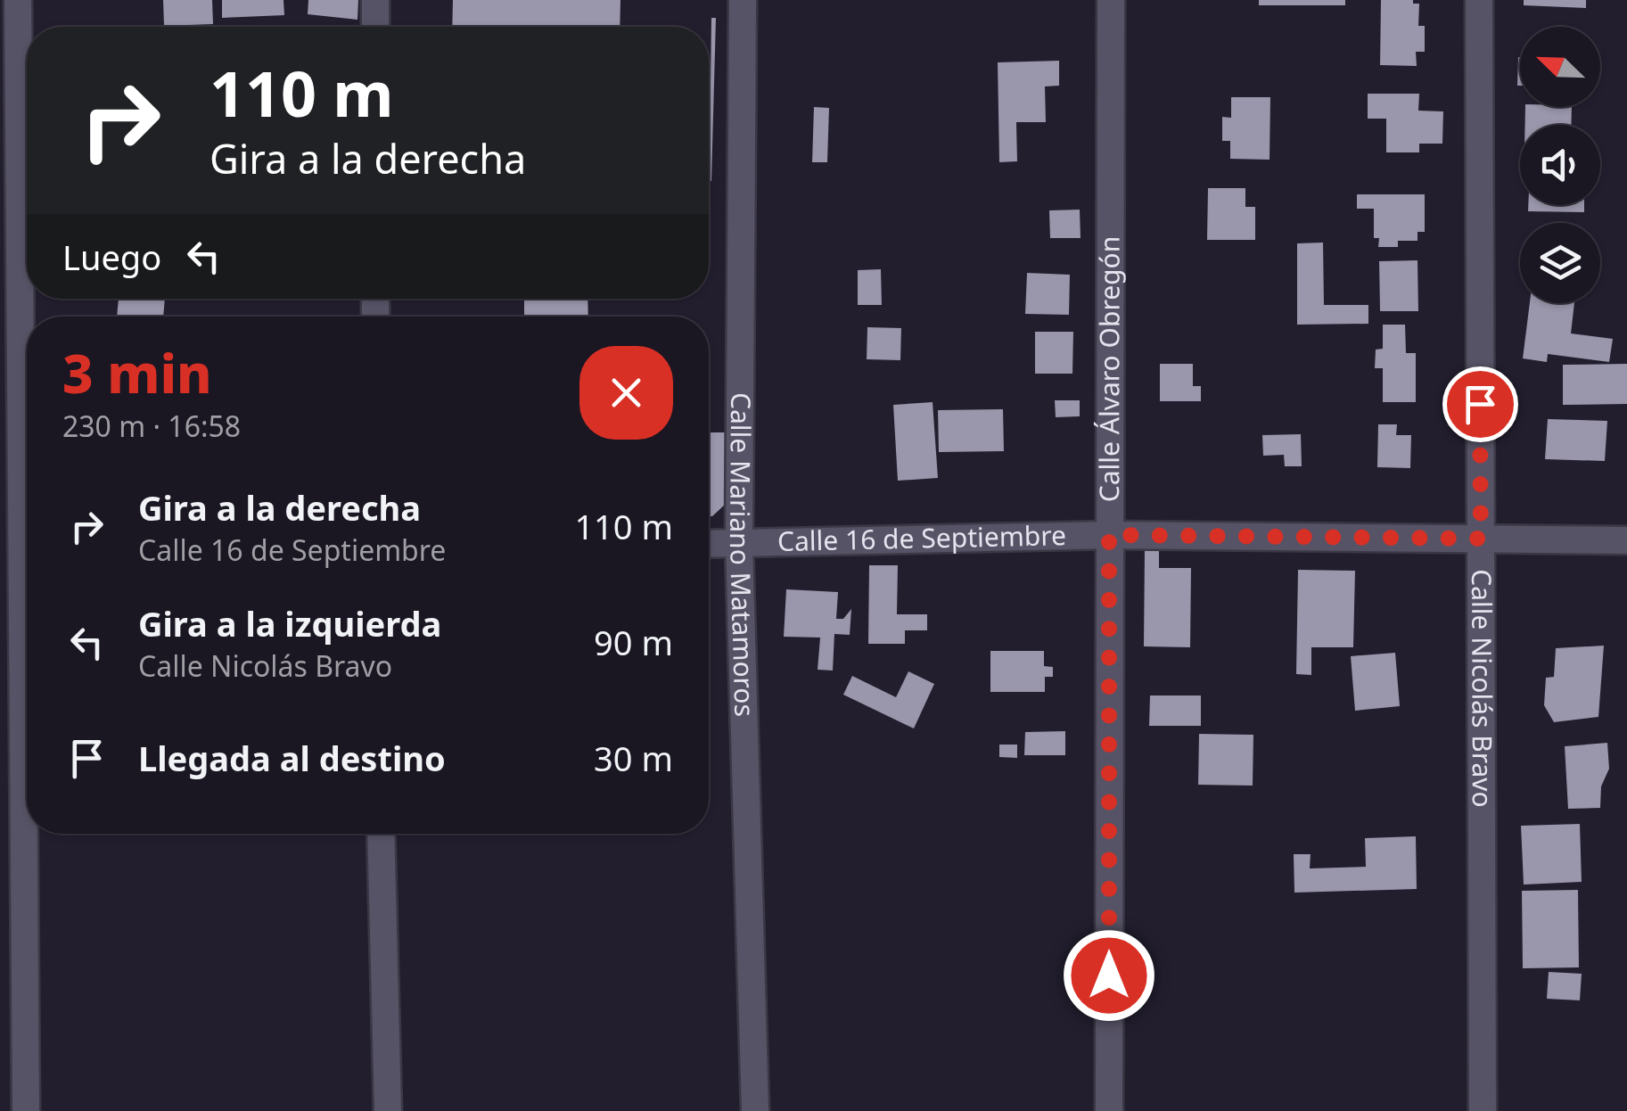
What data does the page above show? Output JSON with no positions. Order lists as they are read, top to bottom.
{
  "streets": {
    "street": [
      "Calle Álvaro Obregón",
      "Calle 16 de Septiembre",
      "Calle Mariano Matamoros",
      "Calle Nicolás Bravo"
    ]
  },
  "crossings": [
    ["Calle Álvaro Obregón", "Calle 16 de Septiembre"],
    ["Calle 16 de Septiembre", "Calle Mariano Matamoros"],
    ["Calle 16 de Septiembre", "Calle Nicolás Bravo"]
  ],
  "north": "top left",
  "page": {
    "turn": ["110 m", "Gira a la derecha"],
    "then": "Luego",
    "heading": ["3 min", "230 m · 16:58"],
    "list": [
      {
        "name": "Gira a la derecha",
        "note": "Calle 16 de Septiembre",
        "value": "110 m"
      },
      {
        "name": "Gira a la izquierda",
        "note": "Calle Nicolás Bravo",
        "value": "90 m"
      },
      {
        "name": "Llegada al destino",
        "value": "30 m"
      }
    ]
  }
}
